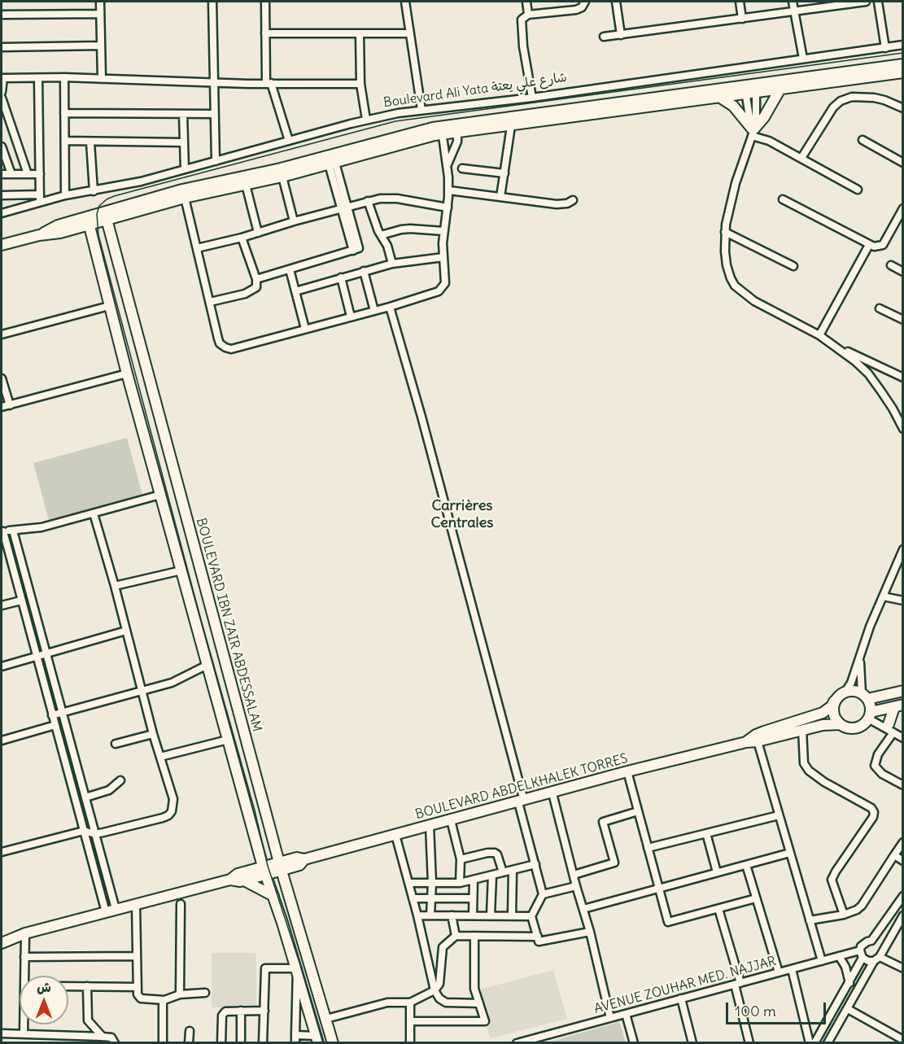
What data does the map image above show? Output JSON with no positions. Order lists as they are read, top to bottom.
{
  "streets": {
    "street": [
      "Boulevard Ali Yata شارع علي يعتة",
      "BOULEVARD IBN ZAIR ABDESSALAM",
      "BOULEVARD ABDELKHALEK TORRES",
      "AVENUE ZOUHAR MED. NAJJAR"
    ]
  },
  "crossings": [
    ["BOULEVARD IBN ZAIR ABDESSALAM", "BOULEVARD ABDELKHALEK TORRES"]
  ],
  "districts": ["Carrières Centrales"],
  "scale_bar": "100 m",
  "north": "top"
}
